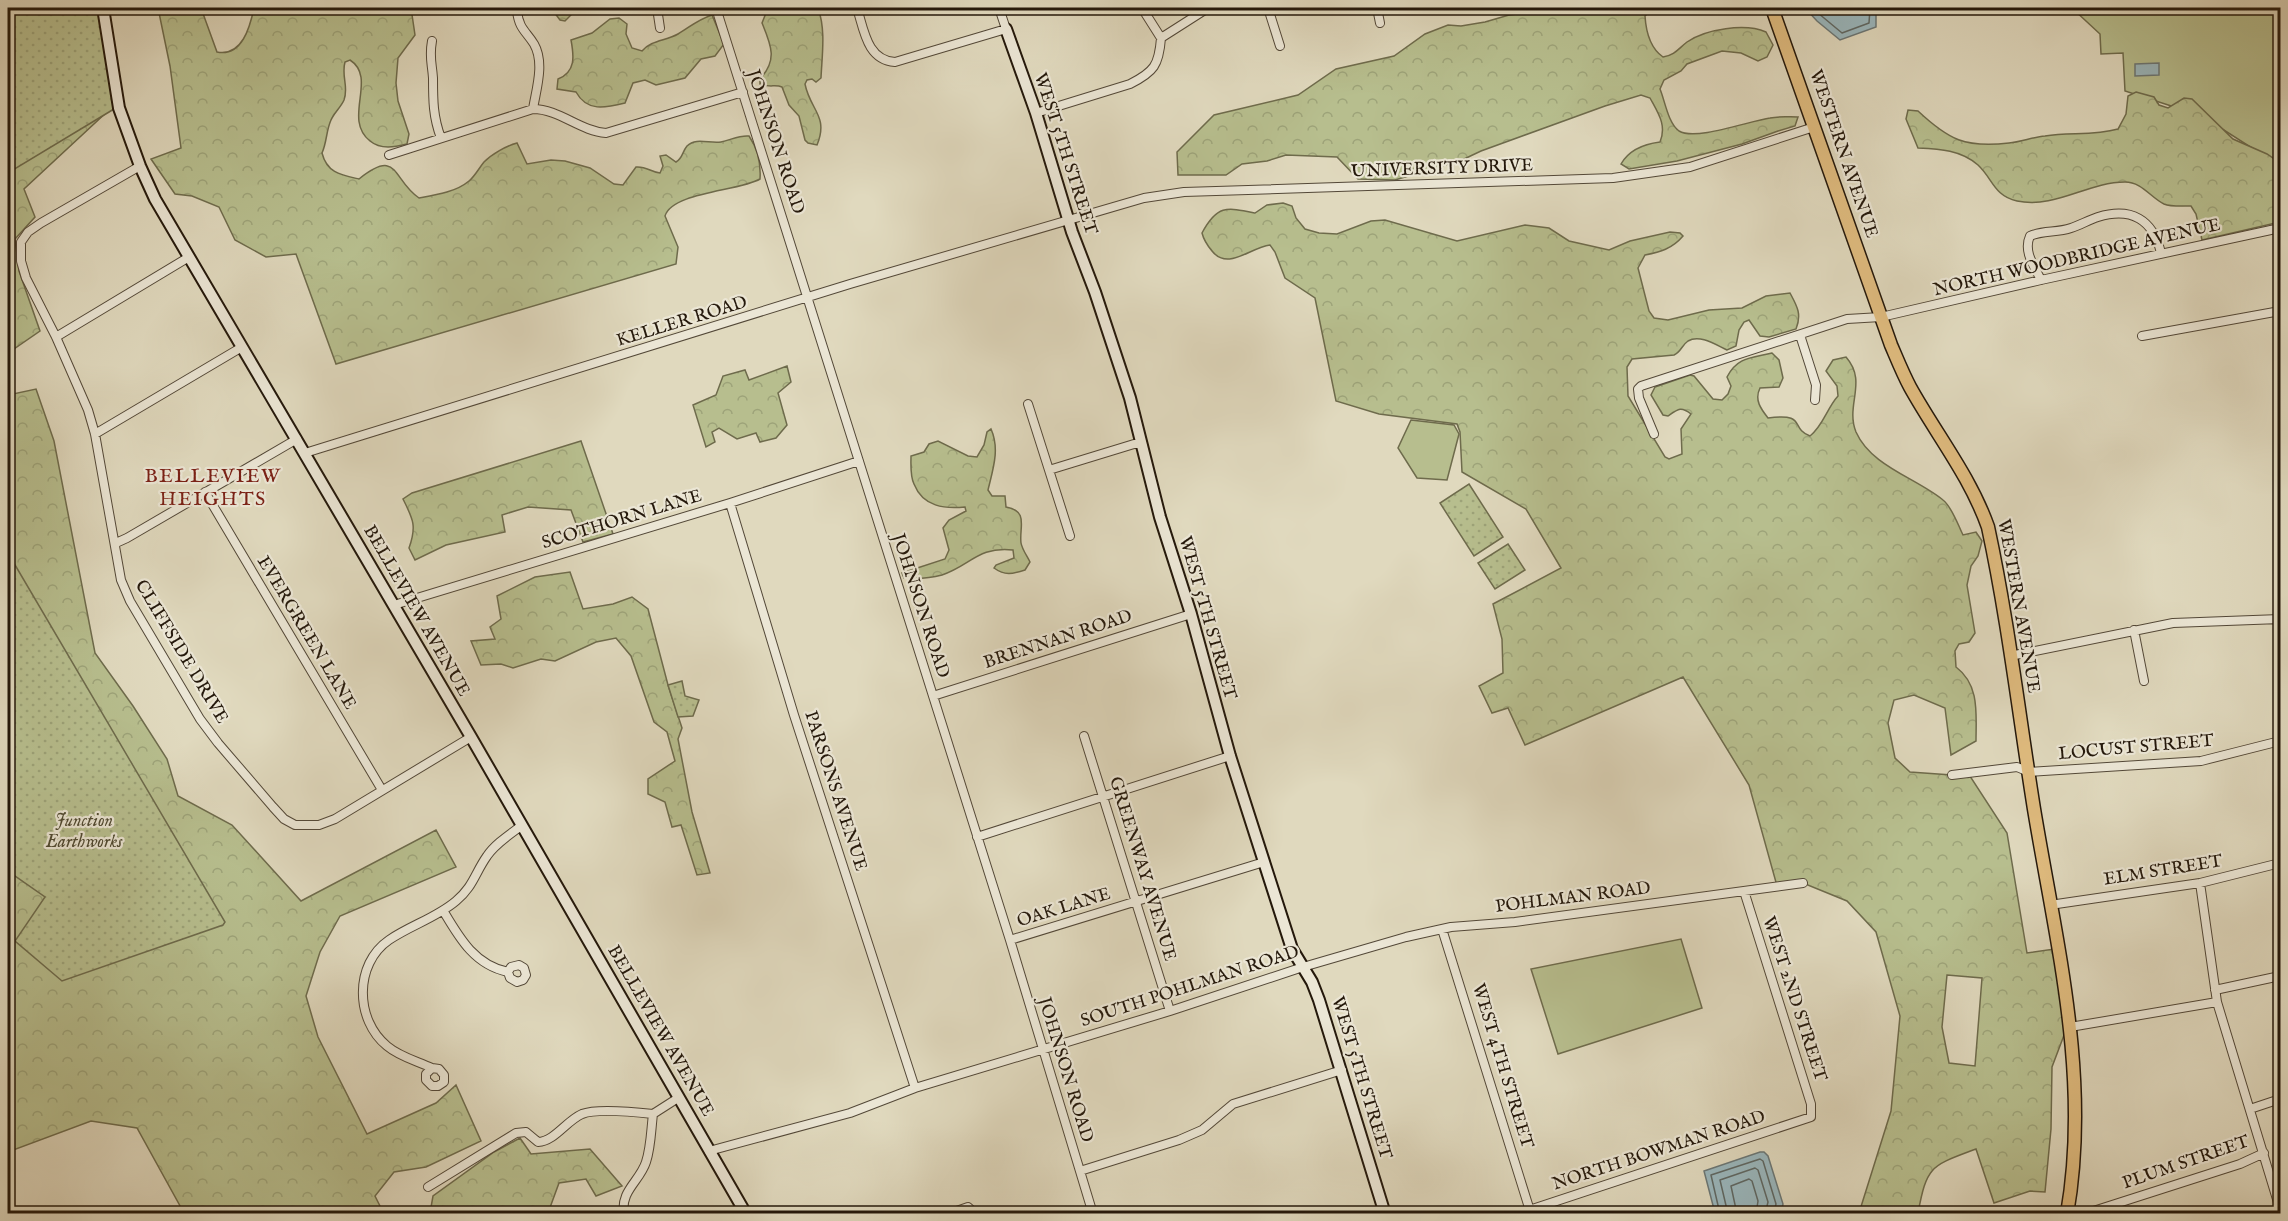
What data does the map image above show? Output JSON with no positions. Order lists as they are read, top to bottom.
{
  "streets": {
    "main road": ["WESTERN AVENUE"],
    "street": [
      "JOHNSON ROAD",
      "WEST 5TH STREET",
      "UNIVERSITY DRIVE",
      "NORTH WOODBRIDGE AVENUE",
      "KELLER ROAD",
      "SCOTHORN LANE",
      "BELLEVIEW AVENUE",
      "EVERGREEN LANE",
      "BRENNAN ROAD",
      "CLIFFSIDE DRIVE",
      "LOCUST STREET",
      "PARSONS AVENUE",
      "GREENWAY AVENUE",
      "ELM STREET",
      "POHLMAN ROAD",
      "OAK LANE",
      "SOUTH POHLMAN ROAD",
      "WEST 2ND STREET",
      "WEST 4TH STREET",
      "NORTH BOWMAN ROAD",
      "PLUM STREET"
    ]
  },
  "crossings": [
    ["JOHNSON ROAD", "KELLER ROAD"],
    ["JOHNSON ROAD", "SCOTHORN LANE"],
    ["JOHNSON ROAD", "BRENNAN ROAD"],
    ["JOHNSON ROAD", "OAK LANE"],
    ["JOHNSON ROAD", "SOUTH POHLMAN ROAD"],
    ["WEST 5TH STREET", "UNIVERSITY DRIVE"],
    ["WEST 5TH STREET", "KELLER ROAD"],
    ["WEST 5TH STREET", "BRENNAN ROAD"],
    ["WEST 5TH STREET", "OAK LANE"],
    ["WEST 5TH STREET", "SOUTH POHLMAN ROAD"],
    ["WESTERN AVENUE", "UNIVERSITY DRIVE"],
    ["WESTERN AVENUE", "NORTH WOODBRIDGE AVENUE"],
    ["WESTERN AVENUE", "LOCUST STREET"],
    ["WESTERN AVENUE", "ELM STREET"],
    ["UNIVERSITY DRIVE", "KELLER ROAD"],
    ["KELLER ROAD", "BELLEVIEW AVENUE"],
    ["SCOTHORN LANE", "BELLEVIEW AVENUE"],
    ["SCOTHORN LANE", "PARSONS AVENUE"],
    ["BELLEVIEW AVENUE", "CLIFFSIDE DRIVE"],
    ["BELLEVIEW AVENUE", "SOUTH POHLMAN ROAD"],
    ["EVERGREEN LANE", "CLIFFSIDE DRIVE"],
    ["PARSONS AVENUE", "SOUTH POHLMAN ROAD"],
    ["GREENWAY AVENUE", "OAK LANE"],
    ["GREENWAY AVENUE", "SOUTH POHLMAN ROAD"],
    ["POHLMAN ROAD", "SOUTH POHLMAN ROAD"],
    ["POHLMAN ROAD", "WEST 2ND STREET"],
    ["POHLMAN ROAD", "WEST 4TH STREET"],
    ["WEST 2ND STREET", "NORTH BOWMAN ROAD"],
    ["WEST 4TH STREET", "NORTH BOWMAN ROAD"]
  ],
  "districts": ["BELLEVIEW HEIGHTS"],
  "parks": ["Junction Earthworks"]
}
